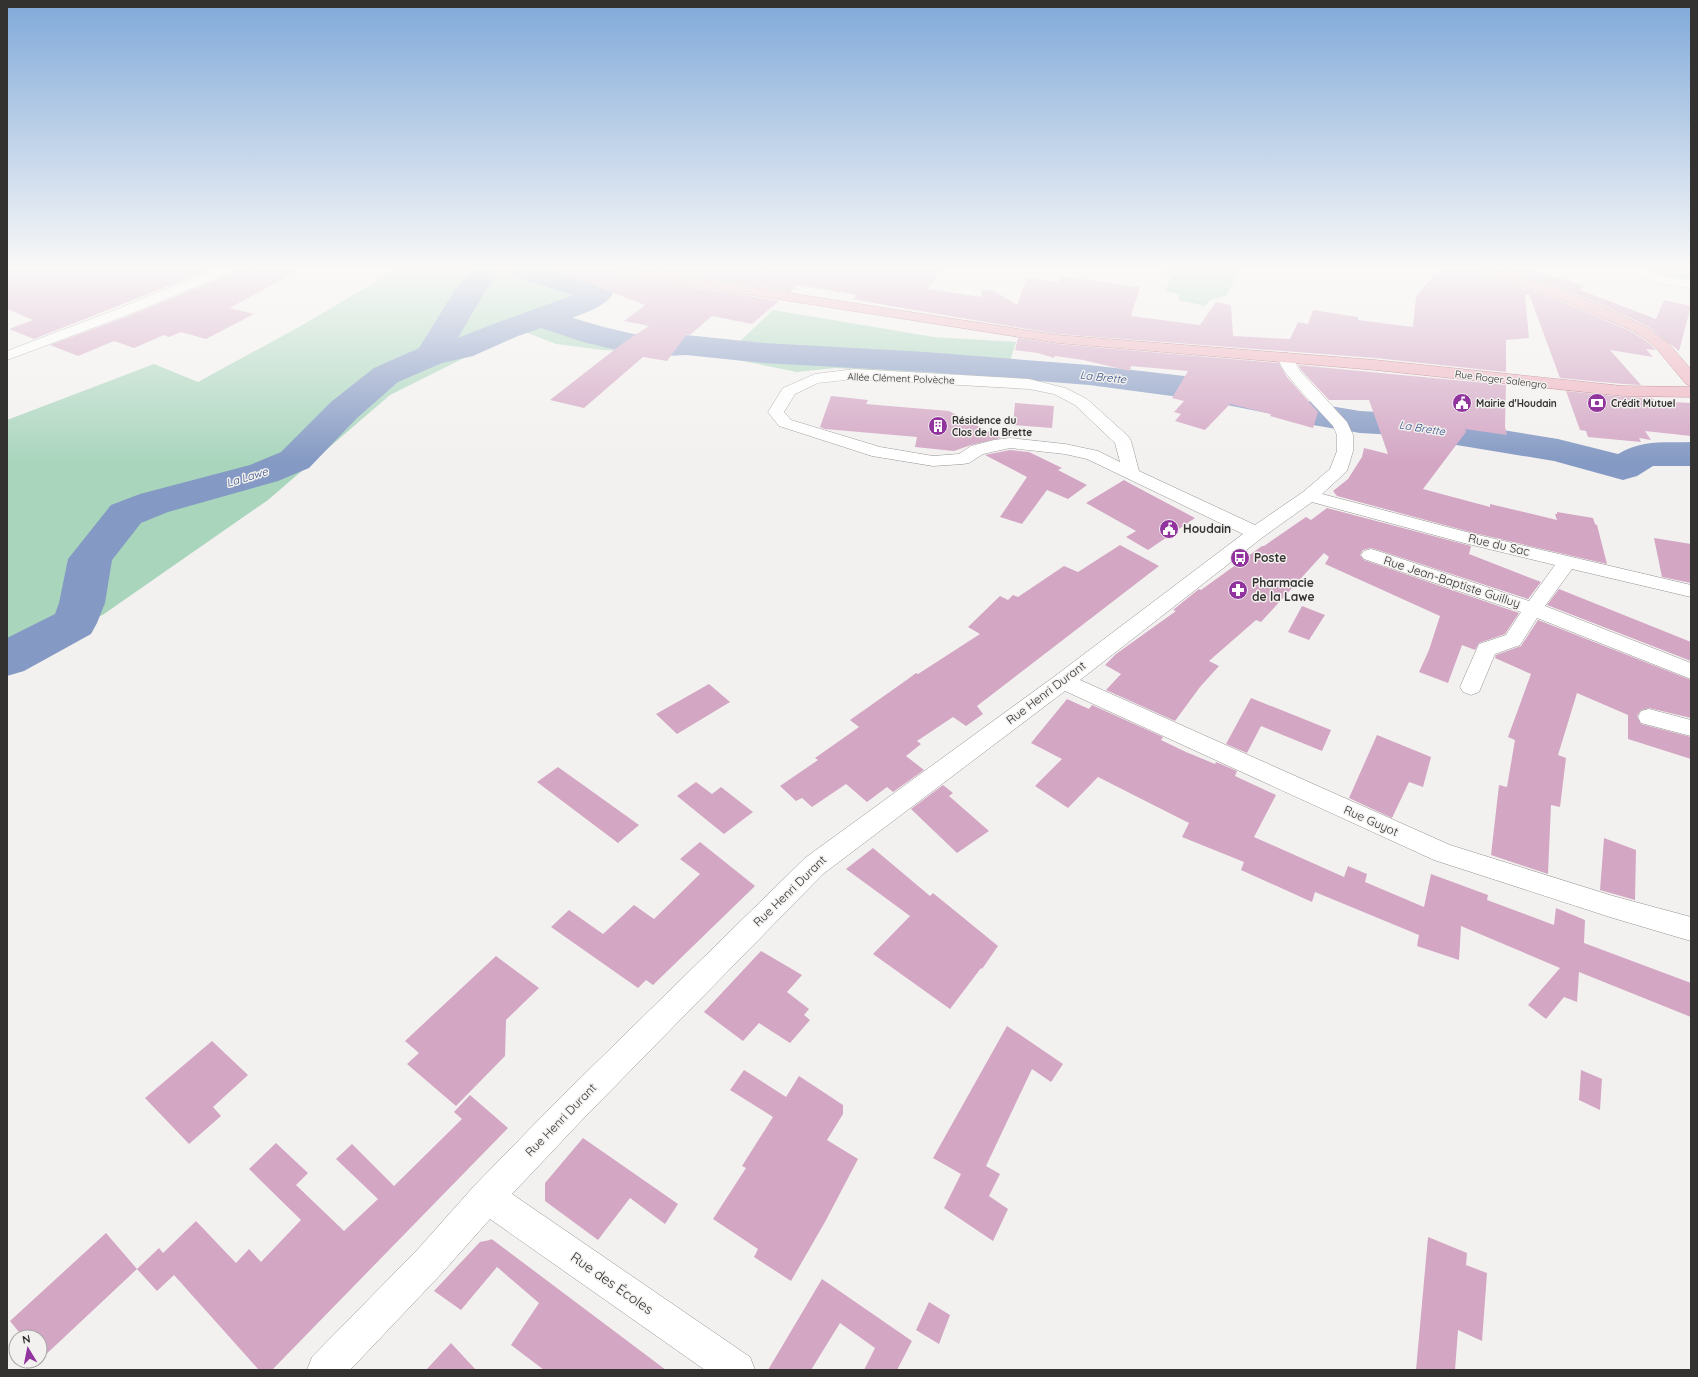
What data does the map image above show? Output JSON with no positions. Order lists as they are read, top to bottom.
{
  "streets": {
    "main road": ["Rue Roger Salengro"],
    "street": [
      "Allée Clément Polvèche",
      "Rue du Sac",
      "Rue Jean-Baptiste Guilluy",
      "Rue Henri Durant",
      "Rue Guyot",
      "Rue des Écoles"
    ]
  },
  "crossings": [
    ["Rue Roger Salengro", "Rue Henri Durant"],
    ["Rue du Sac", "Rue Jean-Baptiste Guilluy"],
    ["Rue du Sac", "Rue Henri Durant"],
    ["Rue Henri Durant", "Rue Guyot"],
    ["Rue Henri Durant", "Rue des Écoles"]
  ],
  "water": ["La Brette", "La Lawe"],
  "places": {
    "public building": ["Mairie d'Houdain", "Houdain"],
    "bank": ["Crédit Mutuel"],
    "building": ["Résidence du Clos de la Brette"],
    "bus stop": ["Poste"],
    "pharmacy": ["Pharmacie de la Lawe"]
  },
  "north": "top"
}
